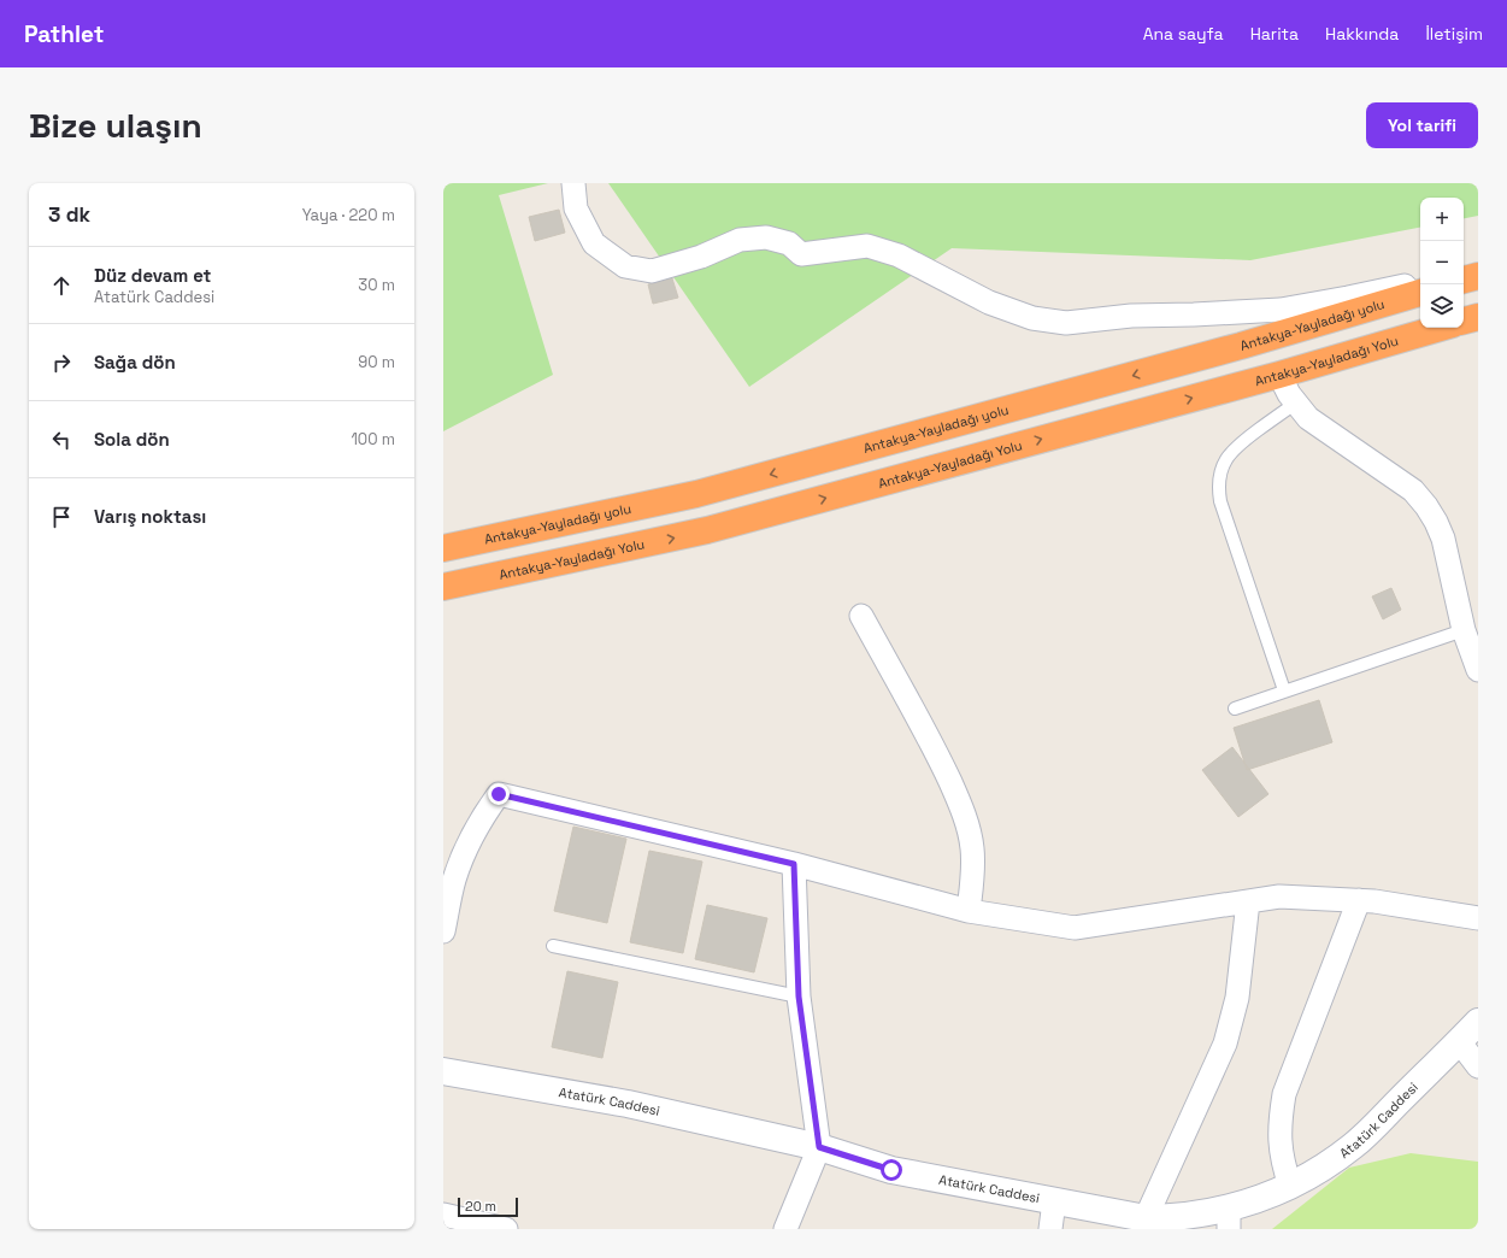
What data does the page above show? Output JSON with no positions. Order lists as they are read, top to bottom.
{
  "streets": {
    "highway": ["Antakya-Yayladağı yolu", "Antakya-Yayladağı Yolu"],
    "main road": ["Atatürk Caddesi"]
  },
  "one_way": ["Antakya-Yayladağı yolu", "Antakya-Yayladağı Yolu"],
  "scale_bar": "20 m",
  "page": {
    "header": "Pathlet",
    "nav": [
      "Ana sayfa",
      "Harita",
      "Hakkında",
      "İletişim"
    ],
    "buttons": "Yol tarifi",
    "title": "Bize ulaşın",
    "heading": ["3 dk", "Yaya · 220 m"],
    "map_buttons": ["+", "−"],
    "list": [
      ["Düz devam et", "Atatürk Caddesi", "30 m"],
      ["Sağa dön", "90 m"],
      ["Sola dön", "100 m"],
      "Varış noktası"
    ],
    "scale": "20 m"
  }
}
